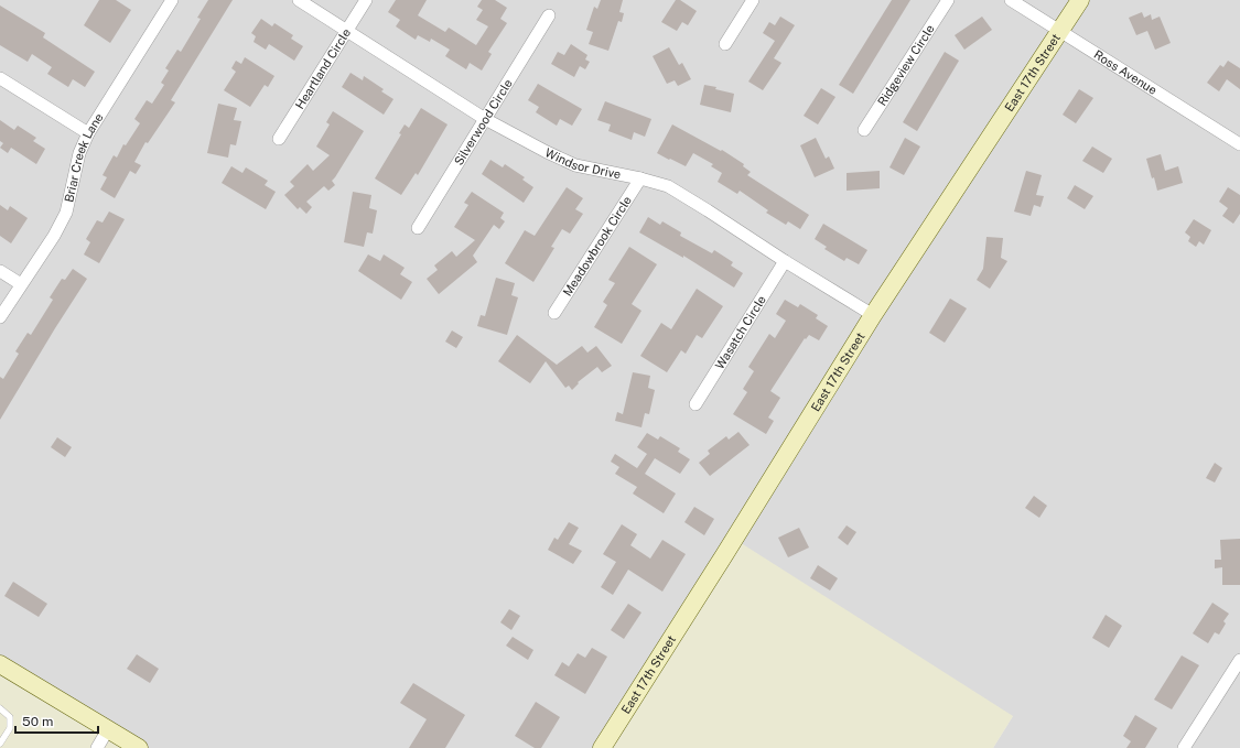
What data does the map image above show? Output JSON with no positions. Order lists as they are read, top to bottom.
{
  "streets": {
    "main road": ["East 17th Street"],
    "street": [
      "Ridgeview Circle",
      "Heartland Circle",
      "Ross Avenue",
      "Silverwood Circle",
      "Briar Creek Lane",
      "Windsor Drive",
      "Meadowbrook Circle",
      "Wasatch Circle"
    ]
  },
  "crossings": [
    ["Heartland Circle", "Windsor Drive"],
    ["East 17th Street", "Ross Avenue"],
    ["East 17th Street", "Windsor Drive"],
    ["Silverwood Circle", "Windsor Drive"],
    ["Windsor Drive", "Meadowbrook Circle"],
    ["Windsor Drive", "Wasatch Circle"]
  ],
  "scale_bar": "50 m"
}
